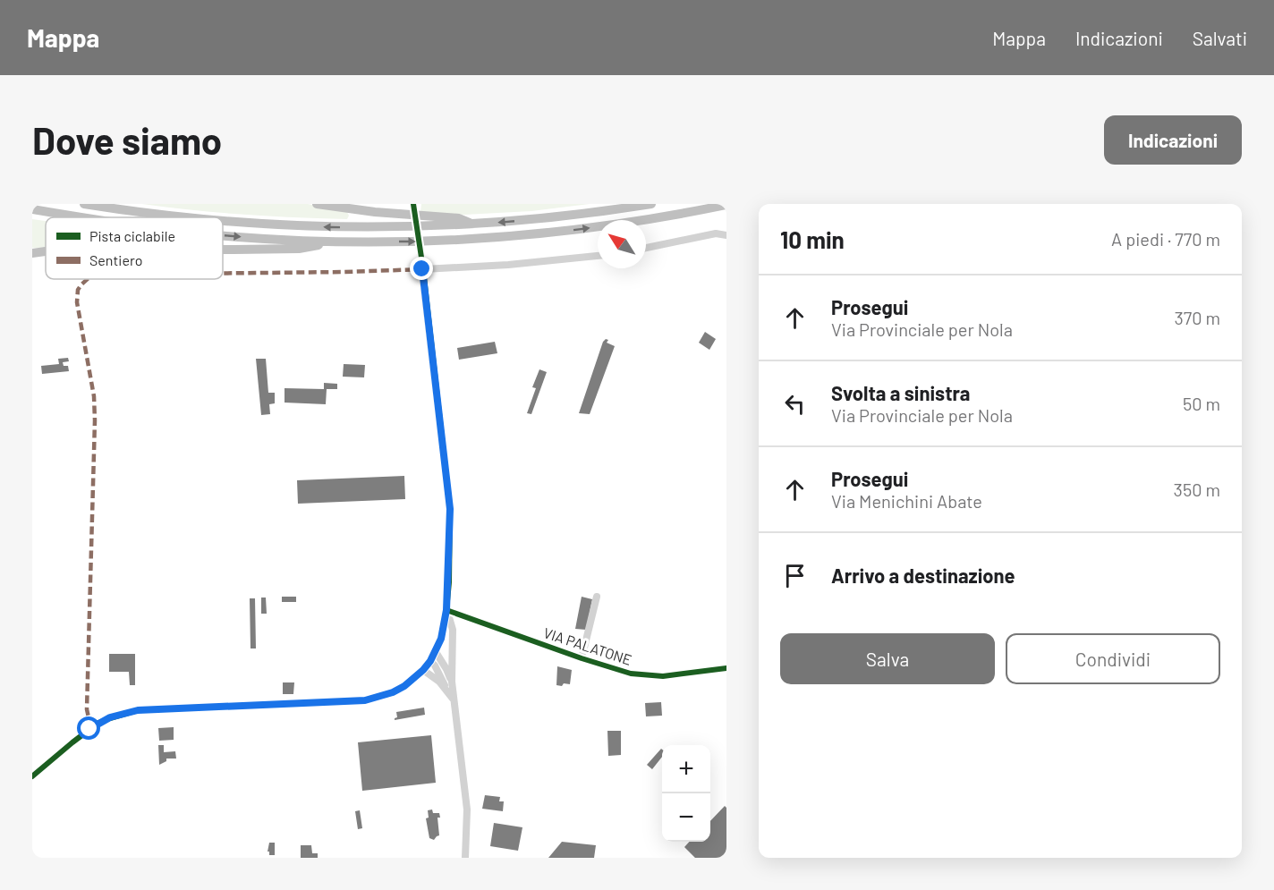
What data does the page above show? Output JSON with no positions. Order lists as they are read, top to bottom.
{
  "streets": {
    "street": ["VIA PALATONE"]
  },
  "legend": ["Pista ciclabile", "Sentiero"],
  "north": "top left",
  "page": {
    "header": "Mappa",
    "nav": ["Mappa", "Indicazioni", "Salvati"],
    "buttons": [
      "Indicazioni",
      ["Salva", "Condividi"]
    ],
    "title": "Dove siamo",
    "heading": ["10 min", "A piedi · 770 m"],
    "list": [
      ["Prosegui", "Via Provinciale per Nola", "370 m"],
      ["Svolta a sinistra", "Via Provinciale per Nola", "50 m"],
      ["Prosegui", "Via Menichini Abate", "350 m"],
      "Arrivo a destinazione"
    ],
    "map_buttons": ["+", "−"]
  }
}
